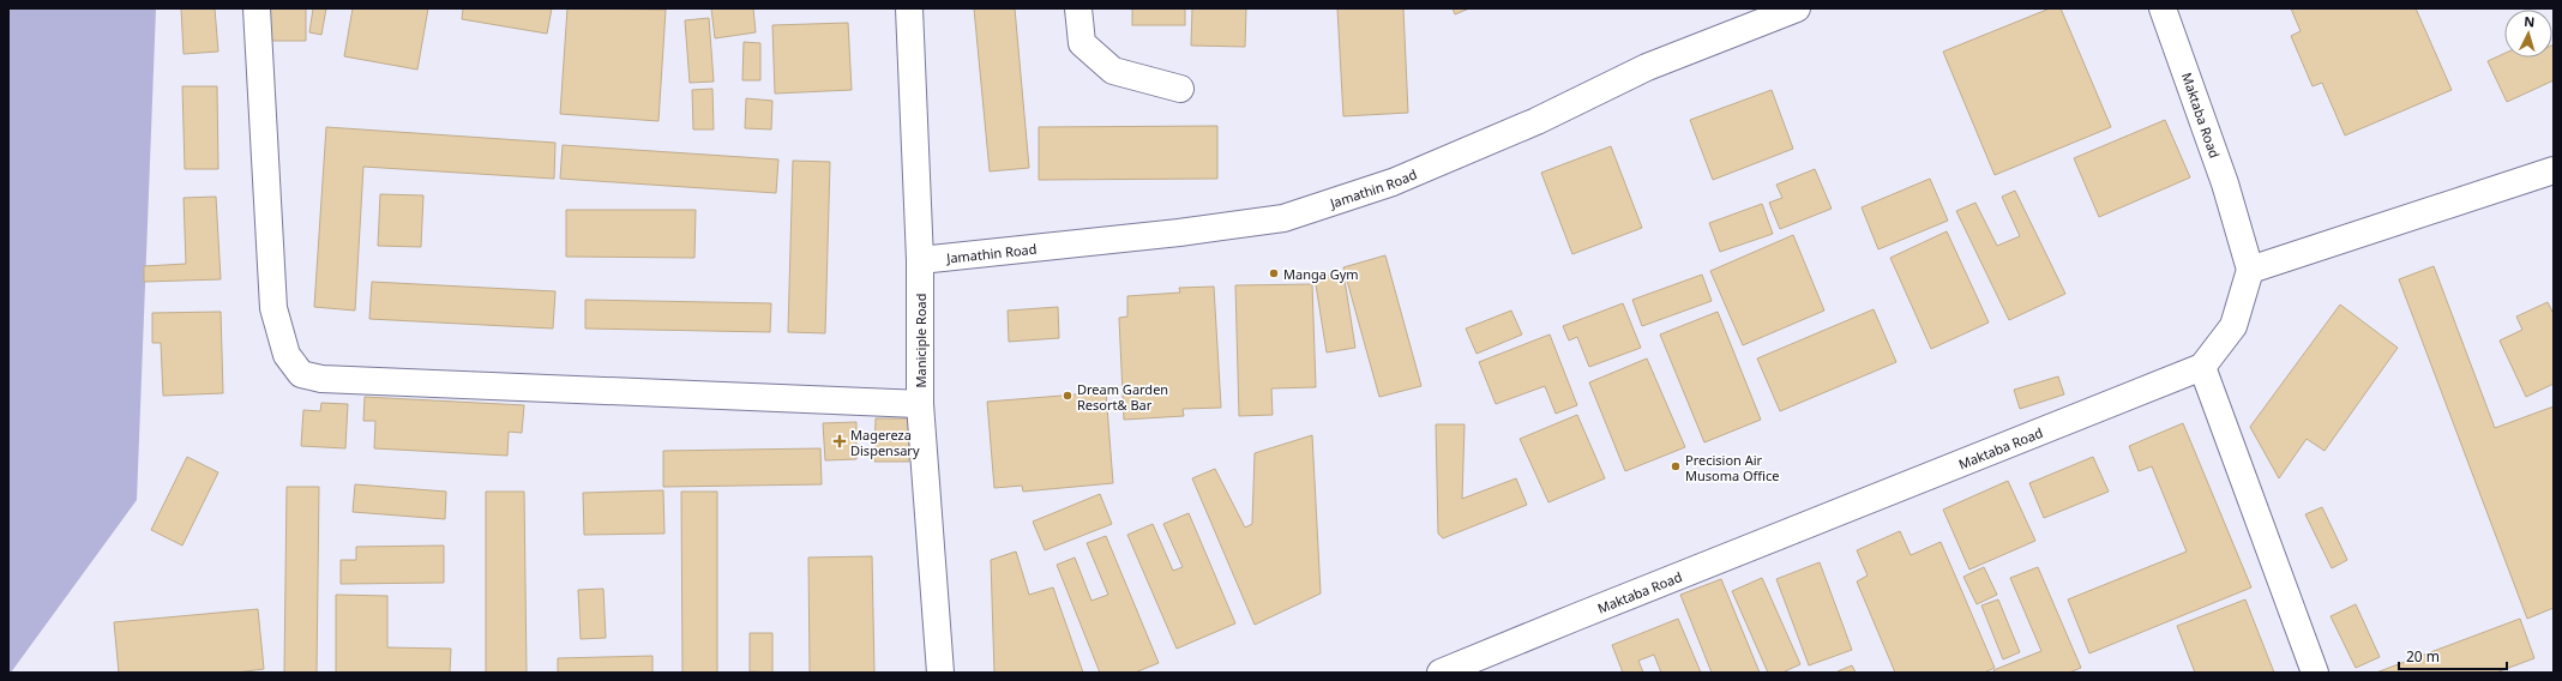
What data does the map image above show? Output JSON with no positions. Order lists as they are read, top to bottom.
{
  "streets": {
    "street": ["Maktaba Road", "Jamathin Road", "Maniciple Road"]
  },
  "crossings": [
    ["Jamathin Road", "Maniciple Road"]
  ],
  "places": {
    "other": ["Manga Gym", "Dream Garden Resort& Bar", "Precision Air Musoma Office"],
    "health": ["Magereza Dispensary"]
  },
  "scale_bar": "20 m",
  "north": "top"
}
